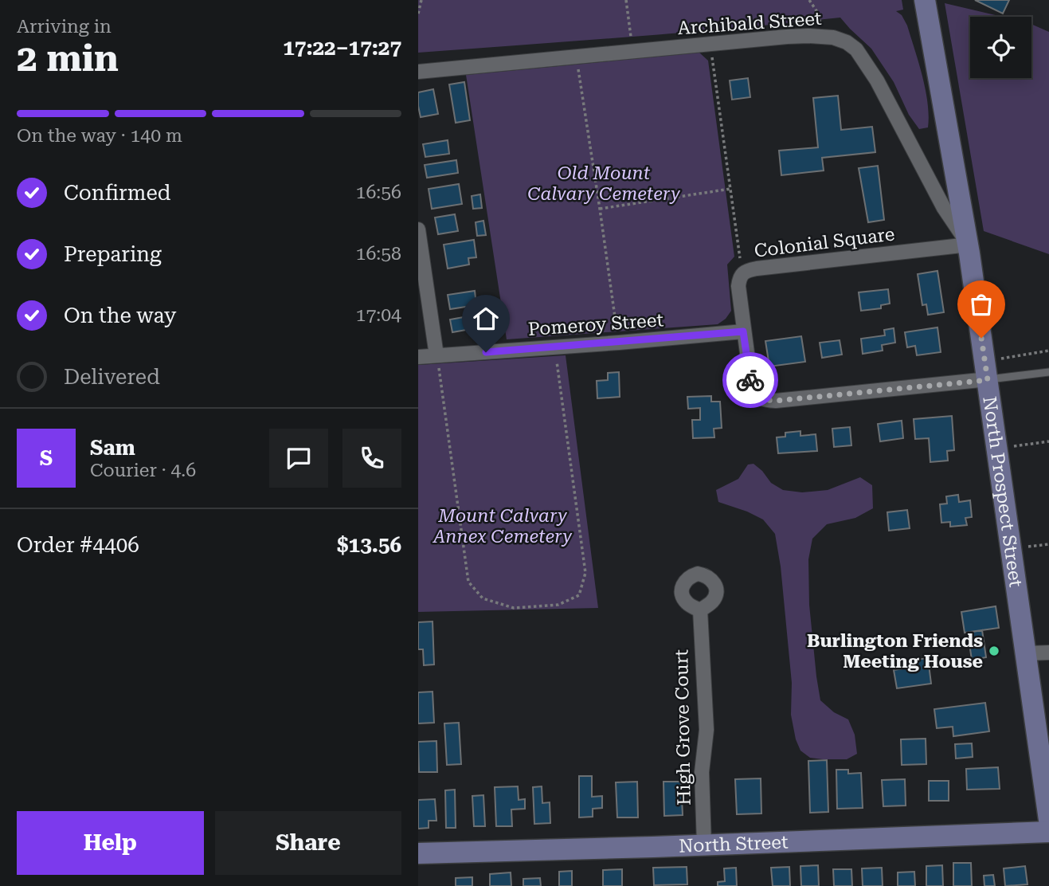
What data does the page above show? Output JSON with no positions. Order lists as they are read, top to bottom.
{
  "streets": {
    "street": [
      "Archibald Street",
      "Colonial Square",
      "Pomeroy Street",
      "North Prospect Street",
      "High Grove Court",
      "North Street"
    ]
  },
  "crossings": [
    ["Archibald Street", "Colonial Square"],
    ["Archibald Street", "North Prospect Street"],
    ["Colonial Square", "Pomeroy Street"],
    ["Colonial Square", "North Prospect Street"],
    ["High Grove Court", "North Street"]
  ],
  "parks": ["Old Mount Calvary Cemetery", "Mount Calvary Annex Cemetery"],
  "places": ["Burlington Friends Meeting House"],
  "page": {
    "heading": ["2 min", "Arriving in", "17:22–17:27"],
    "panel": [
      "Sam",
      "Courier · 4.6",
      "Order #4406",
      "$13.56"
    ],
    "bar": "On the way · 140 m",
    "list": [
      ["Confirmed", "16:56"],
      ["Preparing", "16:58"],
      ["On the way", "17:04"],
      "Delivered"
    ],
    "round": "S",
    "buttons": ["Help", "Share"]
  }
}
